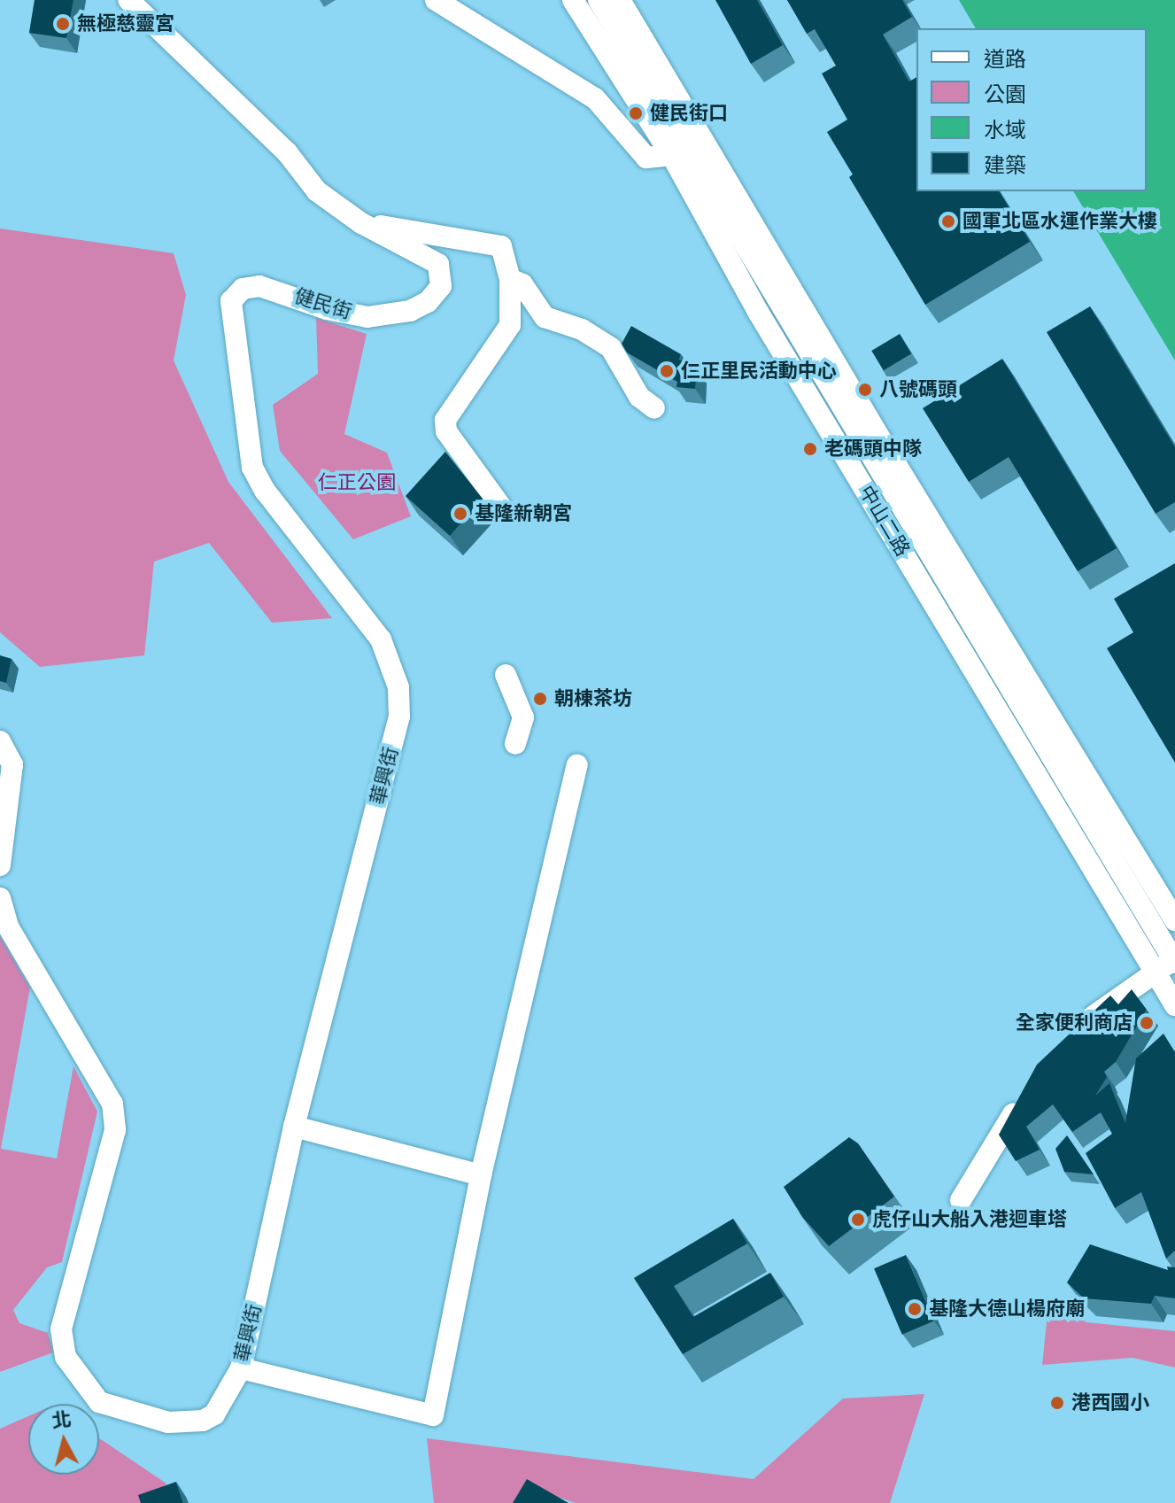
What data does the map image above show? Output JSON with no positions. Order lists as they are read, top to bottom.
{
  "streets": {
    "street": ["健民街", "中山二路", "華興街"]
  },
  "crossings": [
    ["健民街", "華興街"]
  ],
  "parks": ["仁正公園"],
  "places": [
    "無極慈靈宮",
    "健民街口",
    "國軍北區水運作業大樓",
    "仁正里民活動中心",
    "八號碼頭",
    "老碼頭中隊",
    "基隆新朝宮",
    "朝棟茶坊",
    "全家便利商店",
    "虎仔山大船入港迴車塔",
    "基隆大德山楊府廟",
    "港西國小"
  ],
  "legend": [
    "道路",
    "公園",
    "水域",
    "建築"
  ],
  "north": "top"
}
